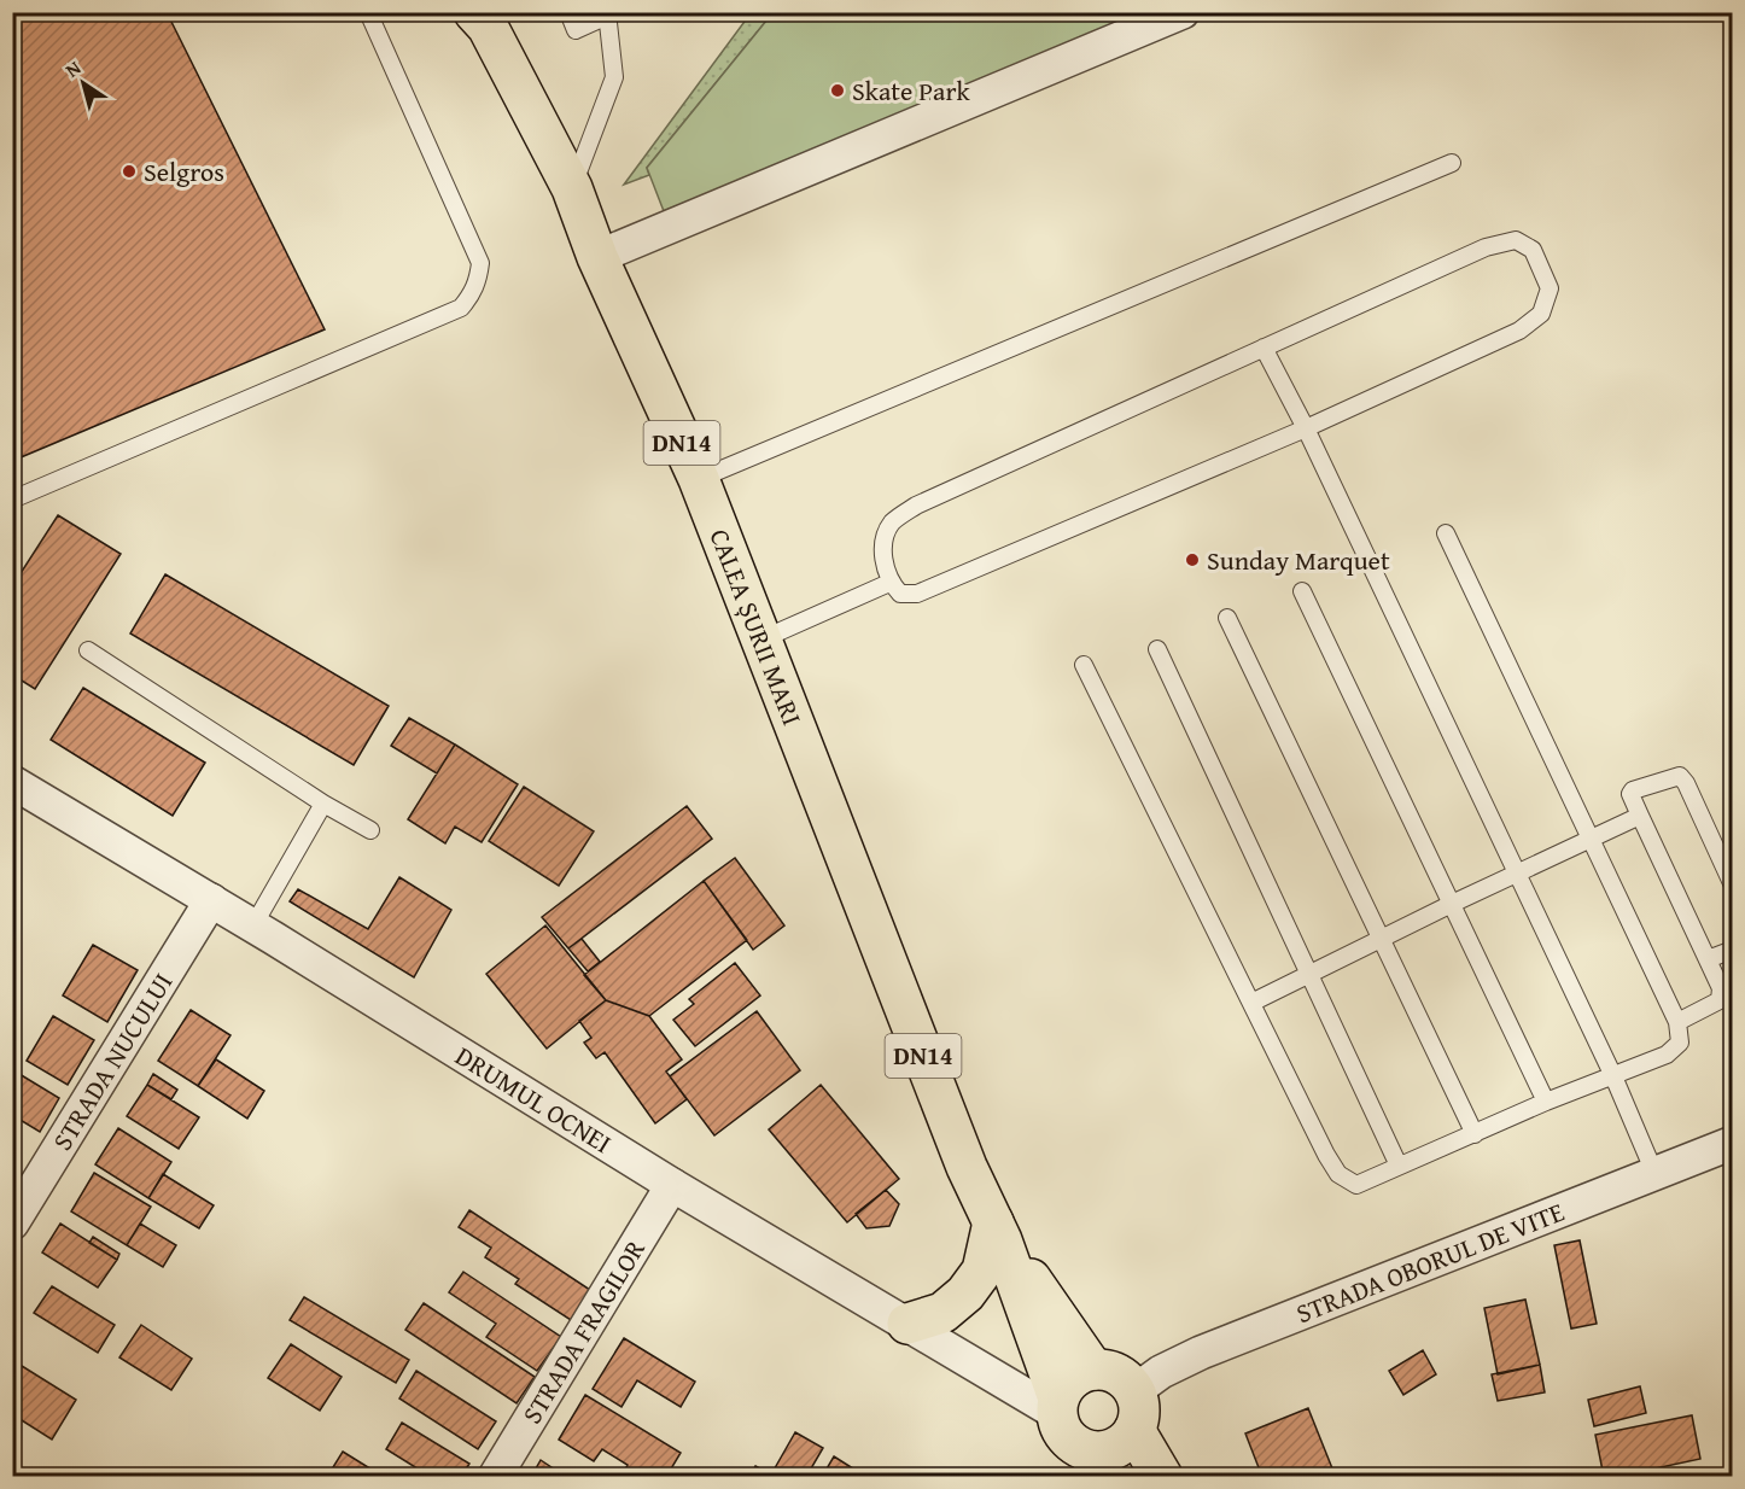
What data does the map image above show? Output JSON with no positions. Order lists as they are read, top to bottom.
{
  "streets": {
    "main road": ["DN14", "CALEA ȘURII MARI"],
    "street": [
      "STRADA NUCULUI",
      "DRUMUL OCNEI",
      "STRADA OBORUL DE VITE",
      "STRADA FRAGILOR"
    ]
  },
  "crossings": [
    ["CALEA ȘURII MARI", "DRUMUL OCNEI"],
    ["CALEA ȘURII MARI", "STRADA OBORUL DE VITE"],
    ["STRADA NUCULUI", "DRUMUL OCNEI"],
    ["DRUMUL OCNEI", "STRADA OBORUL DE VITE"],
    ["DRUMUL OCNEI", "STRADA FRAGILOR"]
  ],
  "places": ["Skate Park", "Selgros", "Sunday Marquet"],
  "north": "top left"
}
